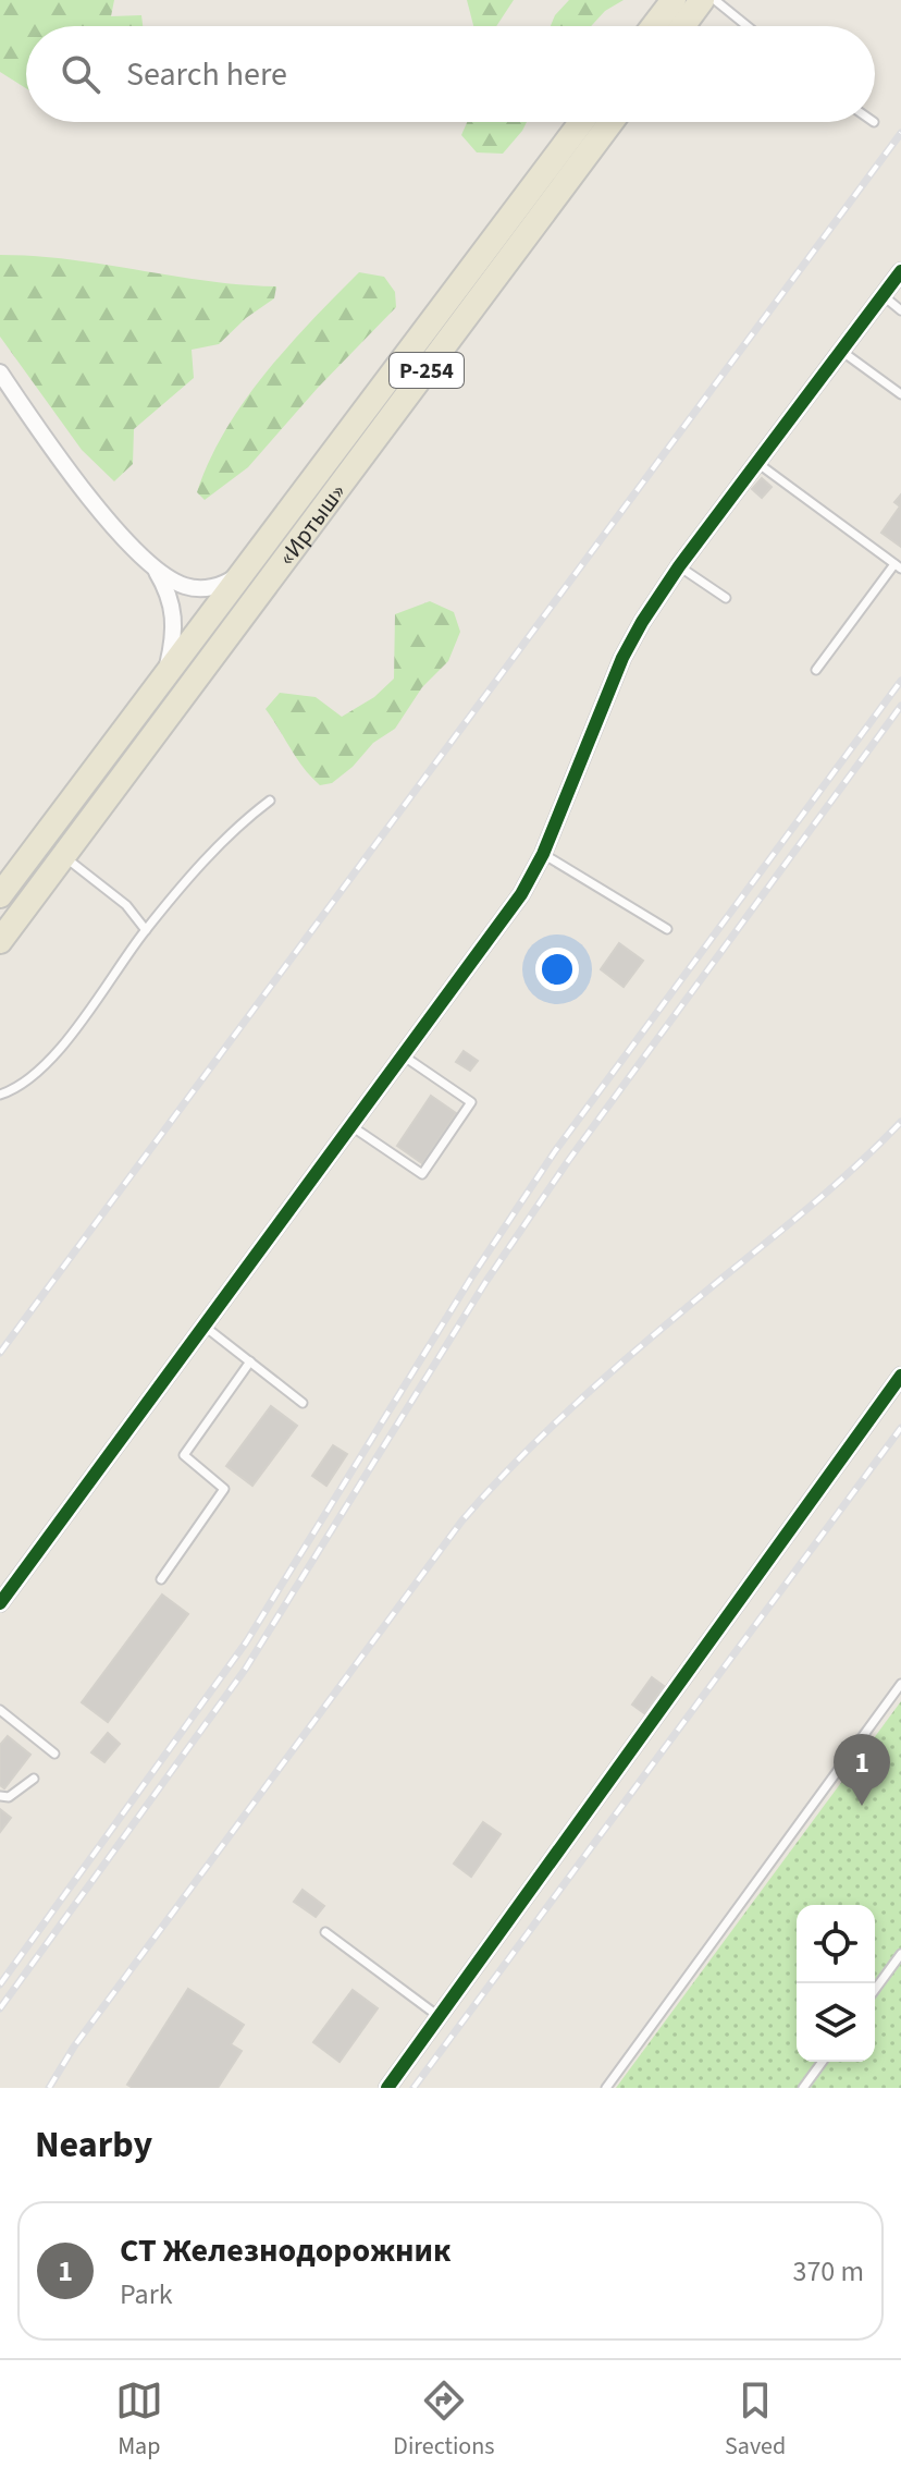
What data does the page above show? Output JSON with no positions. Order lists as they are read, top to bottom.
{
  "streets": {
    "main road": ["Р-254", "«Иртыш»"]
  },
  "page": {
    "search": "Search here",
    "pins": "1",
    "heading": "Nearby",
    "list": [
      {
        "mark": "1",
        "name": "СТ Железнодорожник",
        "note": "Park",
        "value": "370 m"
      }
    ],
    "nav": ["Map", "Directions", "Saved"]
  }
}
